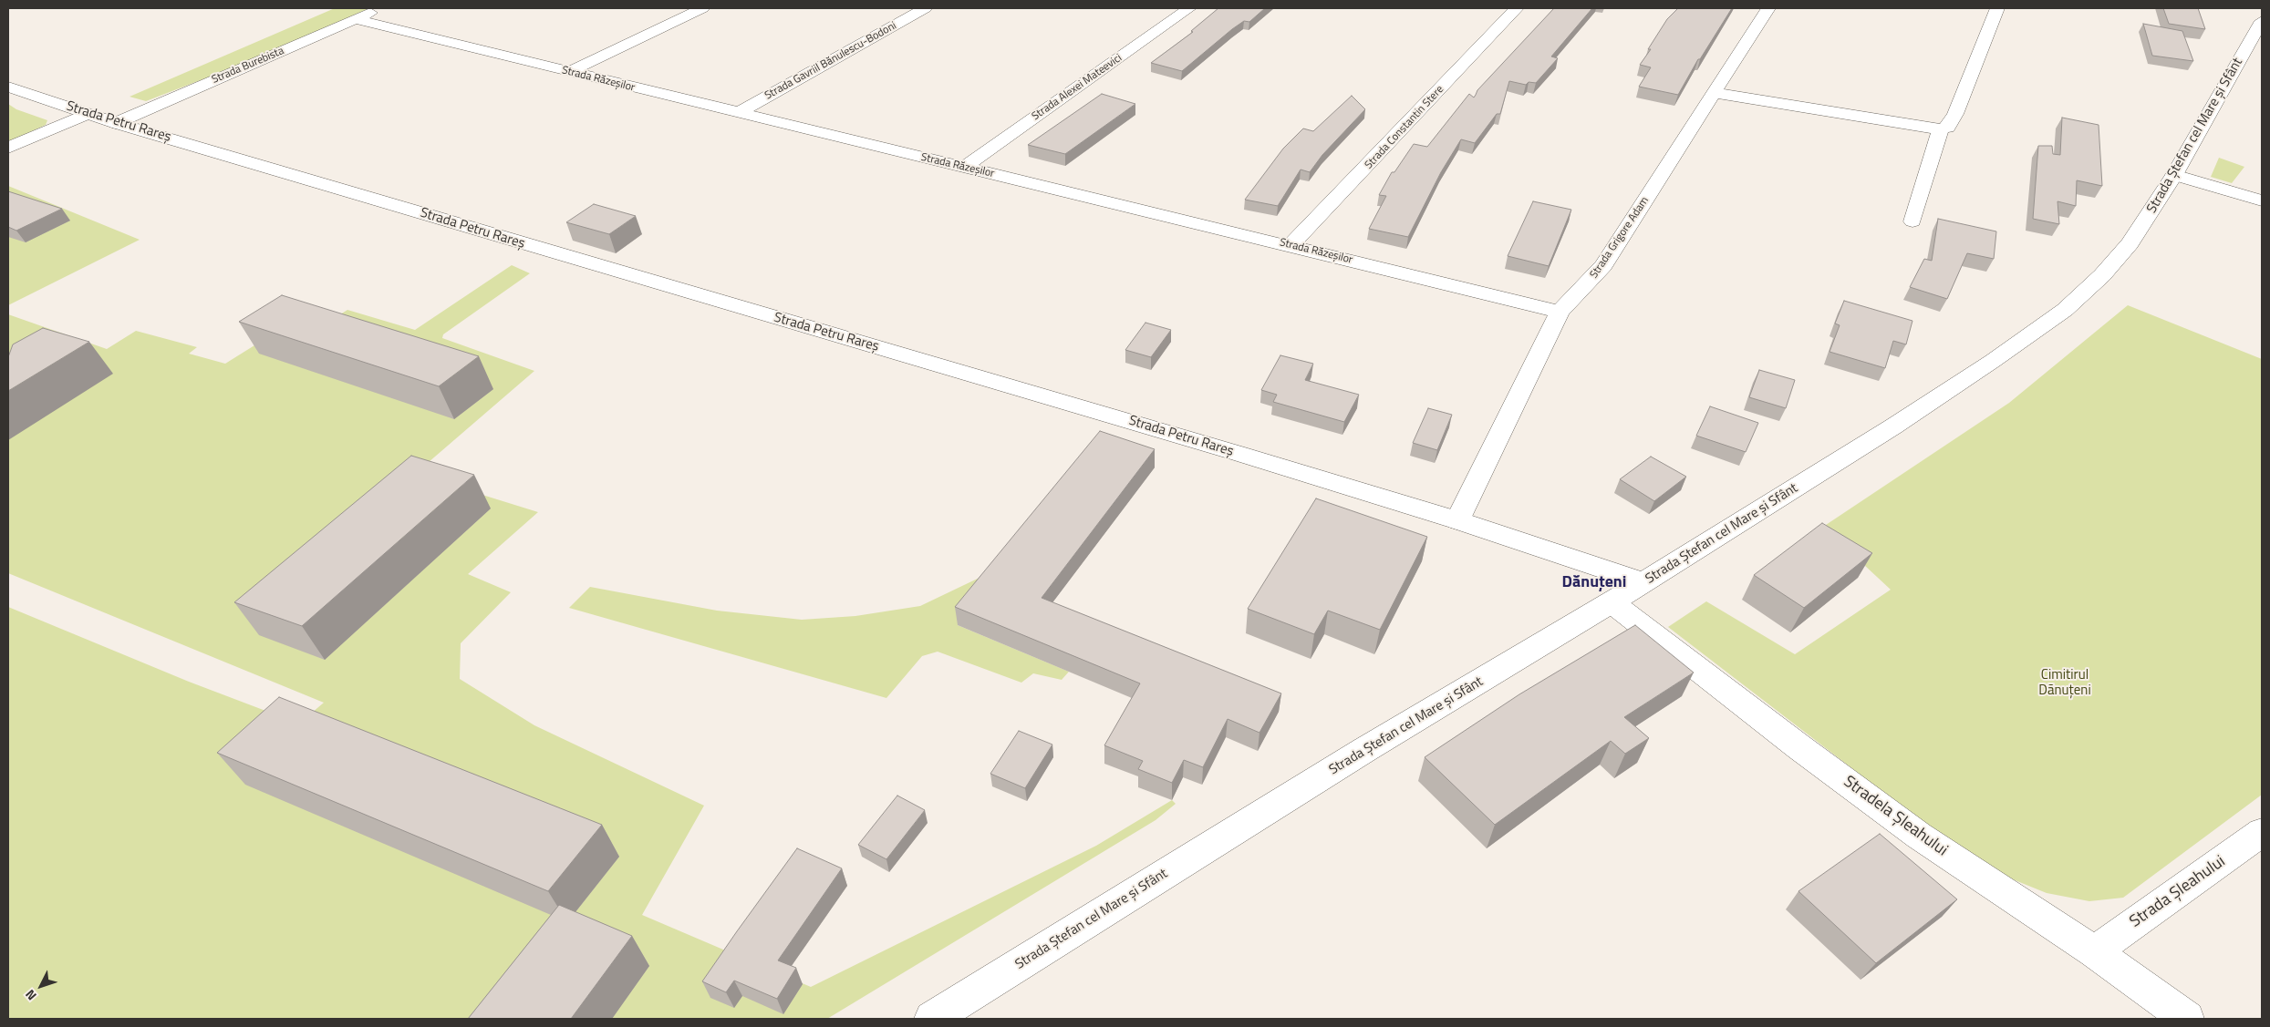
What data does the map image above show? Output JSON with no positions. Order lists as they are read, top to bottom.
{
  "streets": {
    "street": [
      "Strada Gavriil Bănulescu-Bodoni",
      "Strada Burebista",
      "Strada Răzeşilor",
      "Strada Alexei Mateevici",
      "Strada Petru Rareș",
      "Strada Constantin Stere",
      "Strada Ștefan cel Mare și Sfânt",
      "Strada Grigore Adam",
      "Stradela Șleahului",
      "Strada Șleahului"
    ]
  },
  "crossings": [
    ["Strada Gavriil Bănulescu-Bodoni", "Strada Răzeşilor"],
    ["Strada Burebista", "Strada Răzeşilor"],
    ["Strada Burebista", "Strada Petru Rareș"],
    ["Strada Răzeşilor", "Strada Alexei Mateevici"],
    ["Strada Răzeşilor", "Strada Constantin Stere"],
    ["Strada Răzeşilor", "Strada Grigore Adam"],
    ["Strada Petru Rareș", "Strada Ștefan cel Mare și Sfânt"],
    ["Strada Petru Rareș", "Strada Grigore Adam"],
    ["Strada Ștefan cel Mare și Sfânt", "Stradela Șleahului"],
    ["Stradela Șleahului", "Strada Șleahului"]
  ],
  "districts": ["Dănuțeni"],
  "parks": ["Cimitirul Dănuțeni"],
  "north": "bottom left"
}
